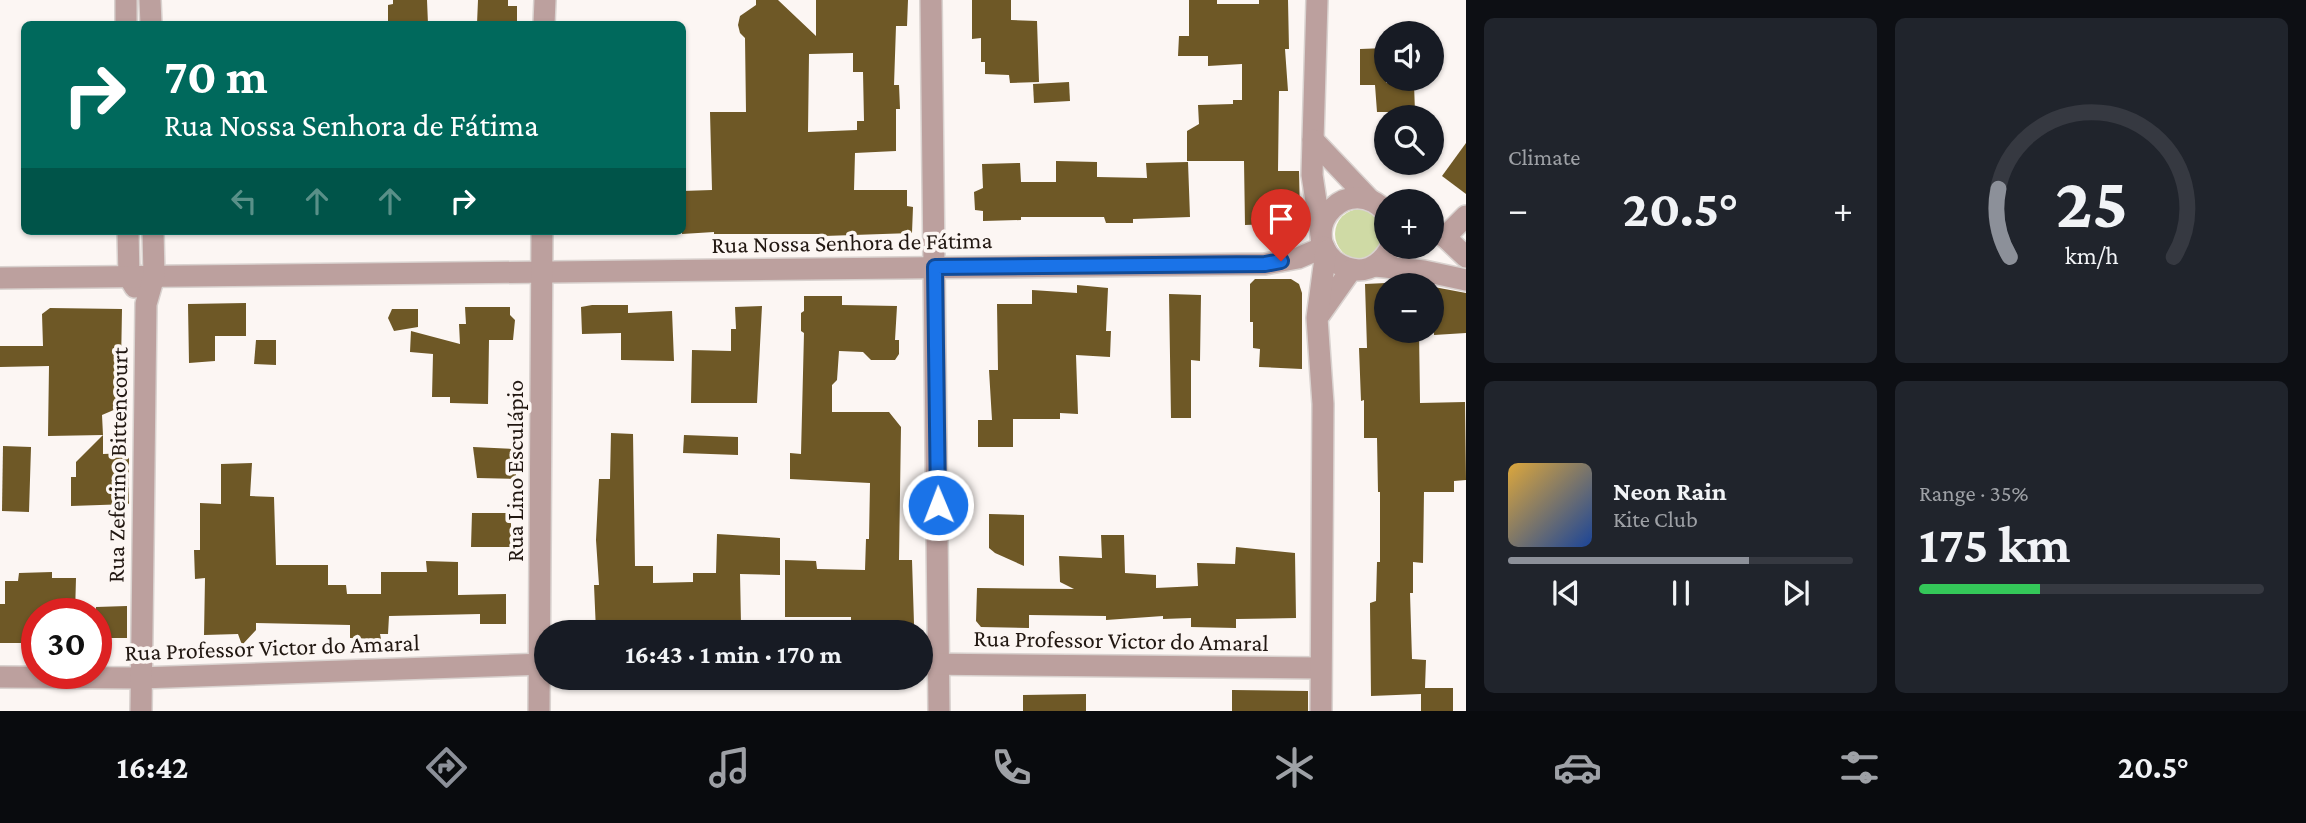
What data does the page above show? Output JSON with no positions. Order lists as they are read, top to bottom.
{
  "streets": {
    "street": [
      "Rua Nossa Senhora de Fátima",
      "Rua Zeferino Bittencourt",
      "Rua Lino Esculápio",
      "Rua Professor Victor do Amaral"
    ]
  },
  "crossings": [
    ["Rua Nossa Senhora de Fátima", "Rua Zeferino Bittencourt"],
    ["Rua Nossa Senhora de Fátima", "Rua Lino Esculápio"],
    ["Rua Zeferino Bittencourt", "Rua Professor Victor do Amaral"]
  ],
  "page": {
    "tile": [
      "Climate",
      ["Range · 35%", "175 km"]
    ],
    "map_buttons": ["+", "−"],
    "turn": ["70 m", "Rua Nossa Senhora de Fátima"],
    "heat": ["−", "20.5°", "+"],
    "song": ["Neon Rain", "Kite Club"],
    "limit": "30",
    "trip": "16:43 · 1 min · 170 m",
    "tabs": ["16:42", "20.5°"],
    "gauge": ["25", "km/h"]
  }
}
